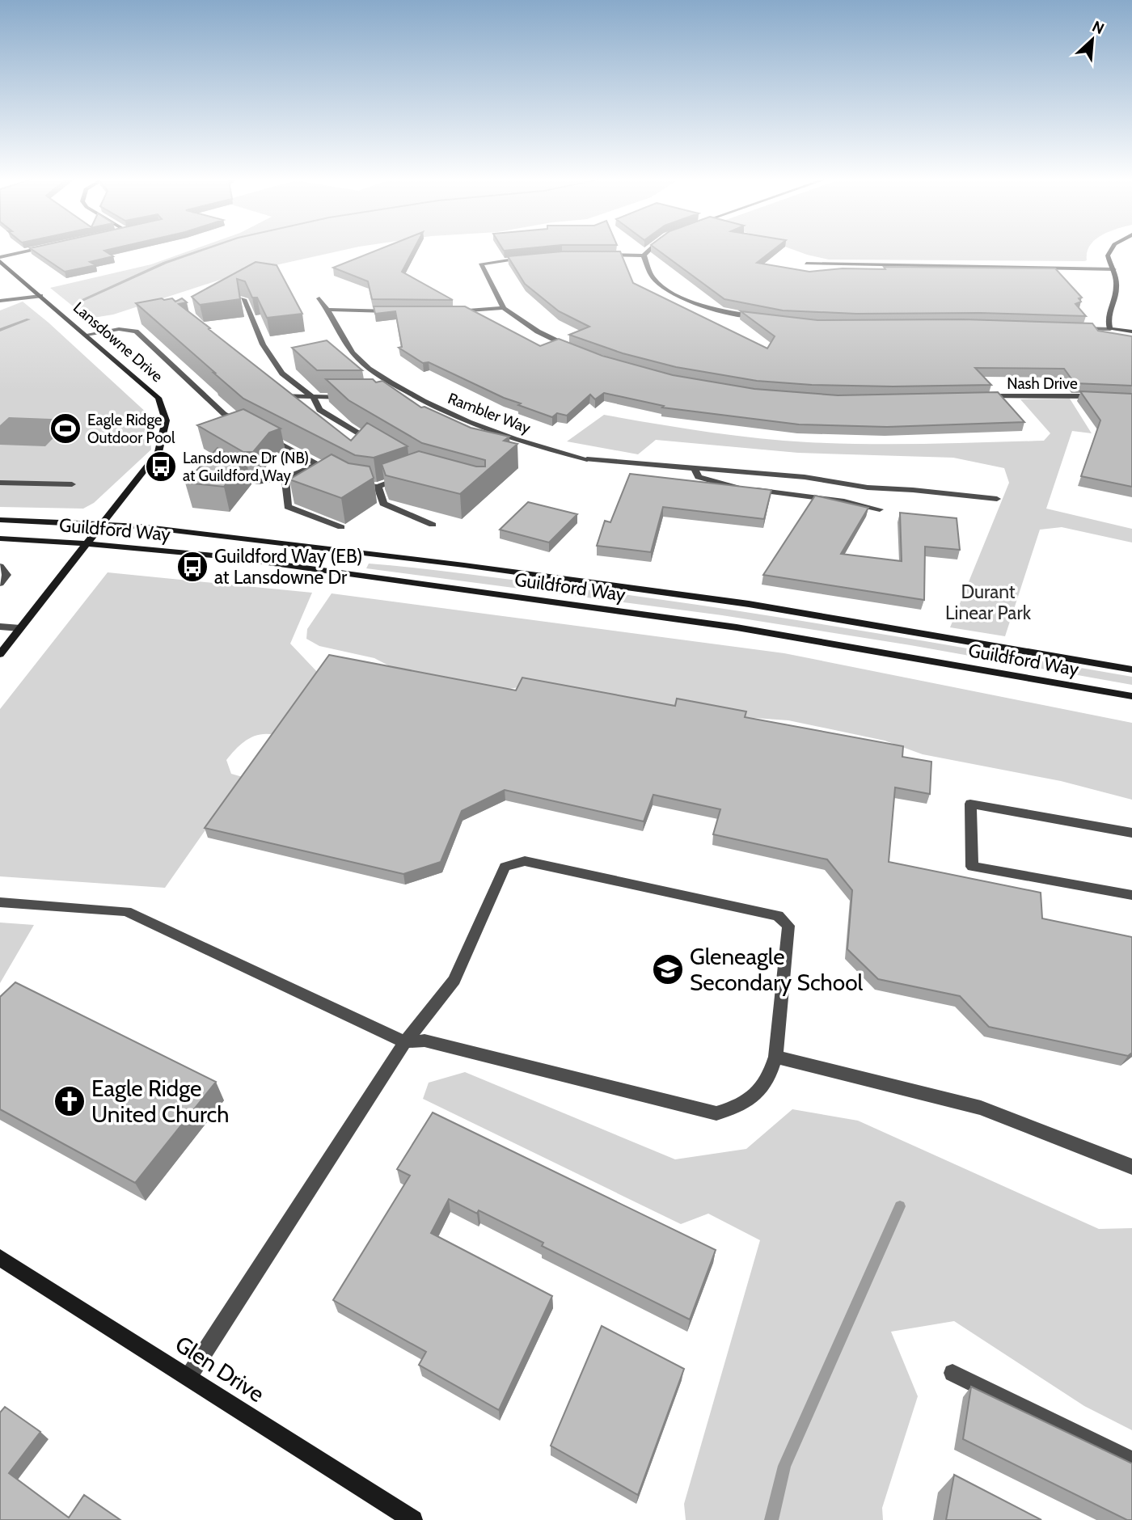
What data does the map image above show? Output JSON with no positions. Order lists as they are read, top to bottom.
{
  "streets": {
    "main road": ["Lansdowne Drive", "Guildford Way", "Glen Drive"],
    "street": ["Nash Drive", "Rambler Way"]
  },
  "crossings": [
    ["Lansdowne Drive", "Guildford Way"]
  ],
  "parks": ["Durant Linear Park"],
  "places": {
    "sports": ["Eagle Ridge Outdoor Pool"],
    "bus stop": ["Lansdowne Dr (NB) at Guildford Way", "Guildford Way (EB) at Lansdowne Dr"],
    "school or university": ["Gleneagle Secondary School"],
    "church": ["Eagle Ridge United Church"]
  },
  "north": "top right"
}
